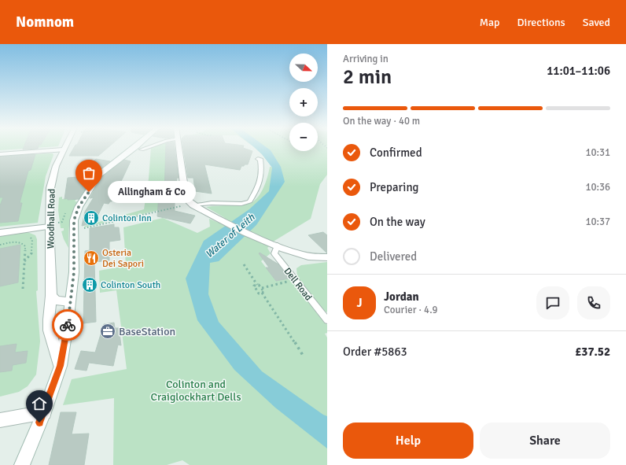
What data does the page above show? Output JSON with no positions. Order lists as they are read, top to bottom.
{
  "streets": {
    "street": ["Woodhall Road", "Dell Road"]
  },
  "water": ["Water of Leith"],
  "parks": ["Colinton and Craiglockhart Dells"],
  "places": {
    "other": ["Allingham & Co"],
    "building": ["Colinton Inn", "Colinton South"],
    "restaurant": ["Osteria Dei Sapori"],
    "office": ["BaseStation"]
  },
  "north": "right",
  "page": {
    "header": "Nomnom",
    "nav": ["Map", "Directions", "Saved"],
    "heading": ["2 min", "Arriving in", "11:01–11:06"],
    "panel": [
      "Jordan",
      "Courier · 4.9",
      "Order #5863",
      "£37.52"
    ],
    "map_buttons": ["+", "−"],
    "bar": "On the way · 40 m",
    "list": [
      ["Confirmed", "10:31"],
      ["Preparing", "10:36"],
      ["On the way", "10:37"],
      "Delivered"
    ],
    "bubble": "Allingham & Co",
    "round": "J",
    "buttons": ["Help", "Share"]
  }
}
